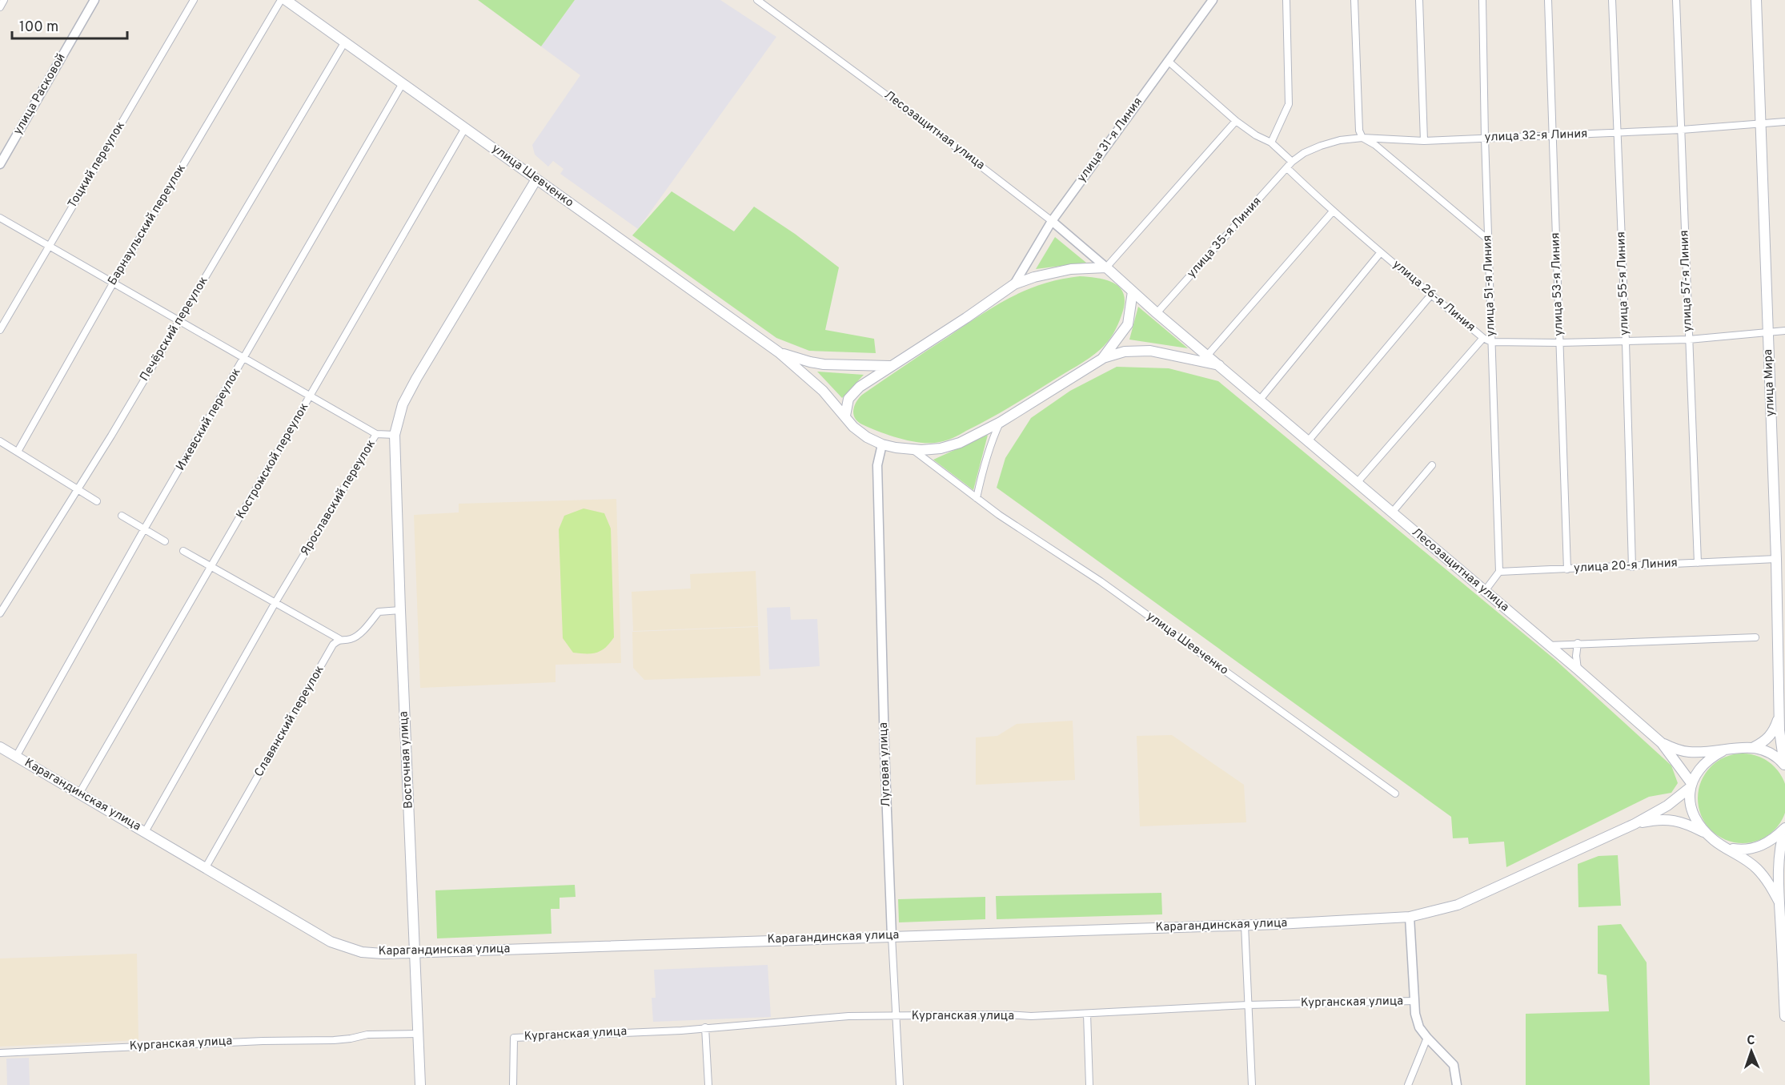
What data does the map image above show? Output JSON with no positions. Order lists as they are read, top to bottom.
{
  "streets": {
    "main road": [
      "Лесозащитная улица",
      "улица Шевченко",
      "улица Мира",
      "Восточная улица",
      "Карагандинская улица"
    ],
    "street": [
      "улица Расковой",
      "улица 32-я Линия",
      "улица 31-я Линия",
      "Тоцкий переулок",
      "Барнаульский переулок",
      "улица 35-я Линия",
      "улица 57-я Линия",
      "улица 55-я Линия",
      "улица 53-я Линия",
      "улица 51-я Линия",
      "улица 26-я Линия",
      "Печёрский переулок",
      "Ижевский переулок",
      "Костромской переулок",
      "Ярославский переулок",
      "улица 20-я Линия",
      "Славянский переулок",
      "Луговая улица",
      "Курганская улица"
    ]
  },
  "crossings": [
    ["Лесозащитная улица", "улица 31-я Линия"],
    ["Лесозащитная улица", "улица 35-я Линия"],
    ["Лесозащитная улица", "Карагандинская улица"],
    ["улица 32-я Линия", "улица 35-я Линия"],
    ["улица 32-я Линия", "улица 57-я Линия"],
    ["улица 32-я Линия", "улица 55-я Линия"],
    ["улица 32-я Линия", "улица 53-я Линия"],
    ["улица 32-я Линия", "улица 51-я Линия"],
    ["улица 32-я Линия", "улица Мира"],
    ["улица Шевченко", "Печёрский переулок"],
    ["улица Шевченко", "Ижевский переулок"],
    ["улица Шевченко", "Костромской переулок"],
    ["улица Шевченко", "Луговая улица"],
    ["улица 35-я Линия", "улица 26-я Линия"],
    ["улица 57-я Линия", "улица 26-я Линия"],
    ["улица 57-я Линия", "улица 20-я Линия"],
    ["улица 55-я Линия", "улица 26-я Линия"],
    ["улица 55-я Линия", "улица 20-я Линия"],
    ["улица 53-я Линия", "улица 26-я Линия"],
    ["улица 53-я Линия", "улица 20-я Линия"],
    ["улица 51-я Линия", "улица 26-я Линия"],
    ["улица 51-я Линия", "улица 20-я Линия"],
    ["улица 26-я Линия", "улица Мира"],
    ["улица Мира", "улица 20-я Линия"],
    ["Ижевский переулок", "Карагандинская улица"],
    ["Костромской переулок", "Карагандинская улица"],
    ["Ярославский переулок", "Восточная улица"],
    ["Ярославский переулок", "Карагандинская улица"],
    ["Славянский переулок", "Карагандинская улица"],
    ["Восточная улица", "Карагандинская улица"],
    ["Восточная улица", "Курганская улица"],
    ["Луговая улица", "Карагандинская улица"],
    ["Луговая улица", "Курганская улица"]
  ],
  "scale_bar": "100 m",
  "north": "top"
}
